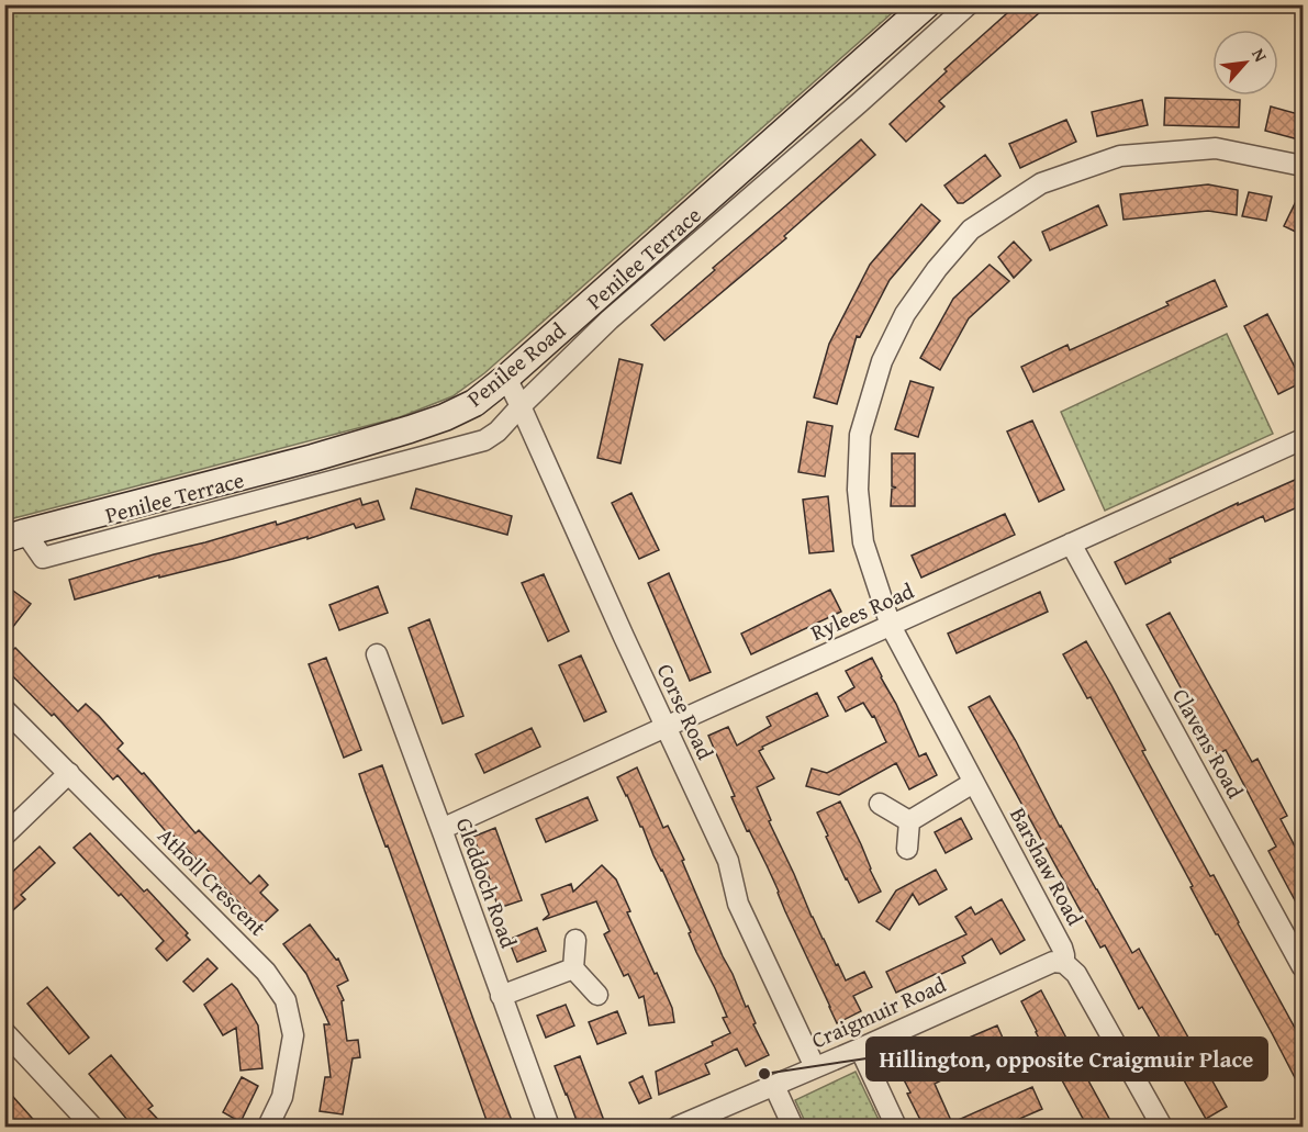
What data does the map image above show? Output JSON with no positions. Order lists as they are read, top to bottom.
{
  "streets": {
    "street": [
      "Penilee Terrace",
      "Penilee Road",
      "Rylees Road",
      "Corse Road",
      "Clavens Road",
      "Barshaw Road",
      "Atholl Crescent",
      "Gleddoch Road",
      "Craigmuir Road"
    ]
  },
  "crossings": [
    ["Penilee Terrace", "Penilee Road"],
    ["Penilee Terrace", "Corse Road"],
    ["Penilee Road", "Corse Road"],
    ["Rylees Road", "Corse Road"],
    ["Rylees Road", "Clavens Road"],
    ["Rylees Road", "Barshaw Road"],
    ["Rylees Road", "Gleddoch Road"],
    ["Corse Road", "Craigmuir Road"],
    ["Barshaw Road", "Craigmuir Road"]
  ],
  "places": ["Hillington, opposite Craigmuir Place"],
  "north": "top right"
}
